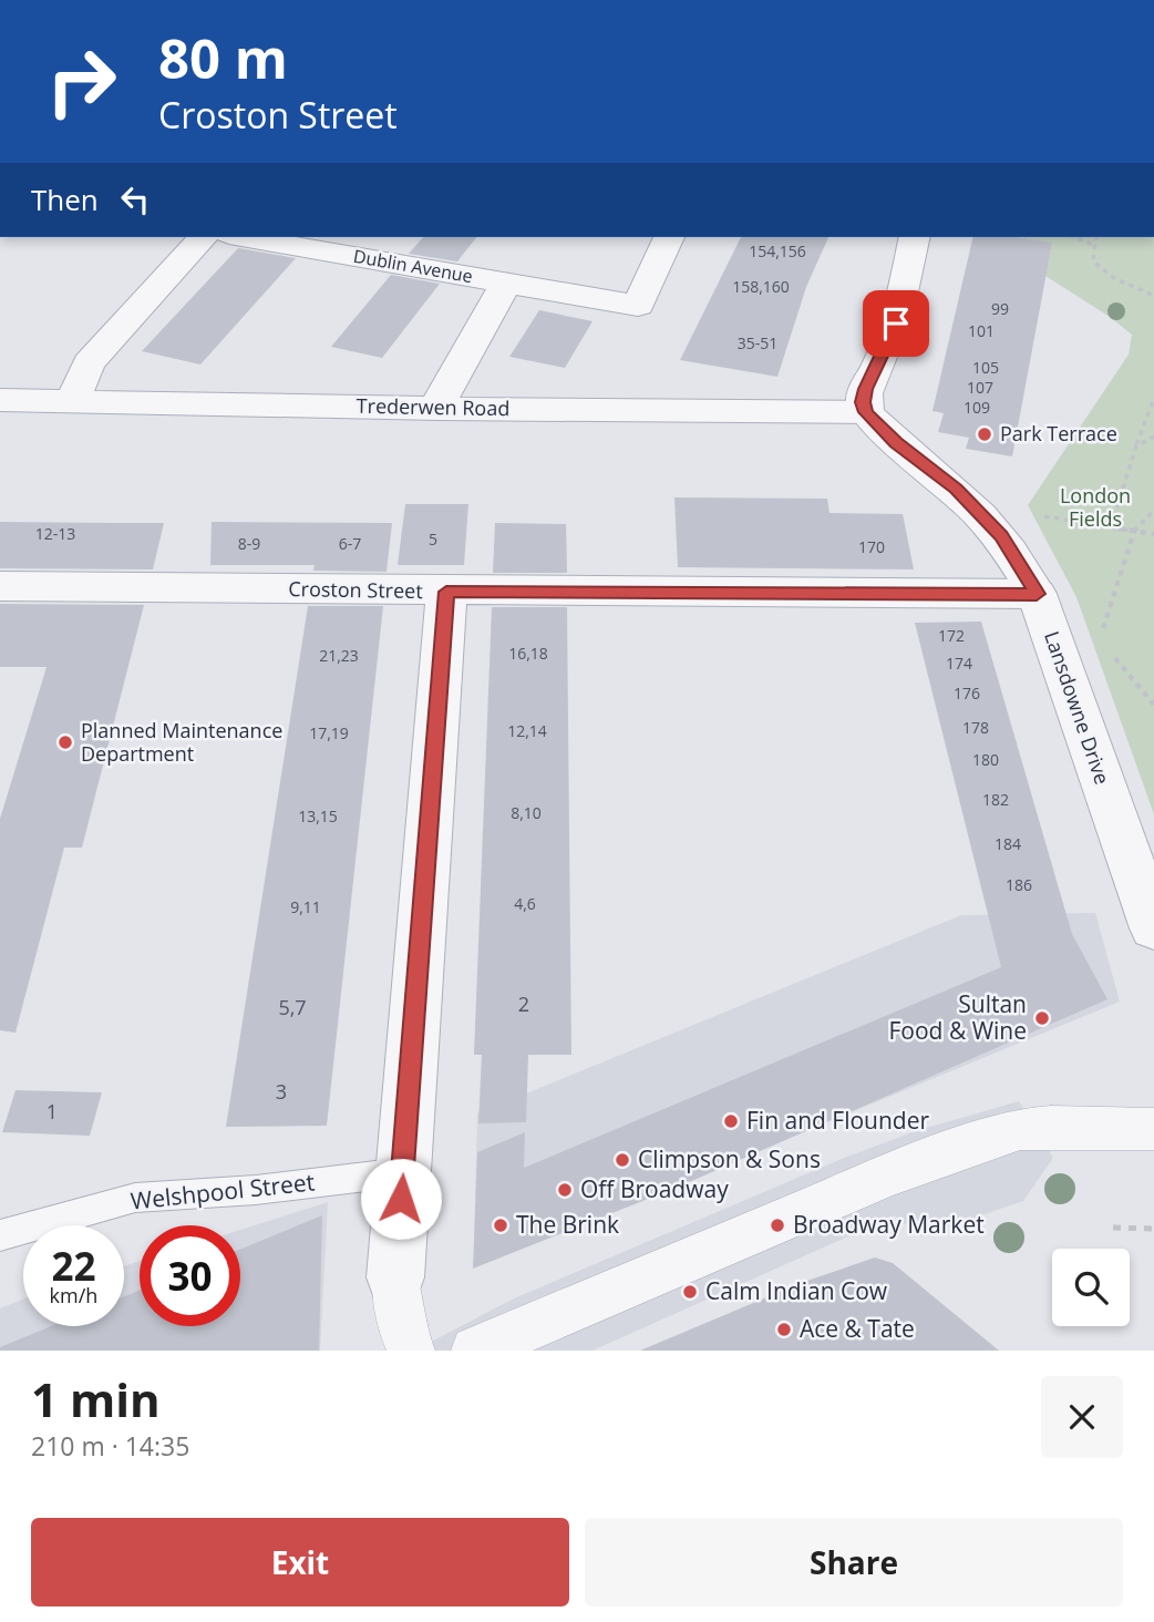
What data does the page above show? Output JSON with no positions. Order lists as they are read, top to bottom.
{
  "streets": {
    "street": [
      "Dublin Avenue",
      "Trederwen Road",
      "Croston Street",
      "Lansdowne Drive"
    ],
    "lane": ["Welshpool Street"]
  },
  "crossings": [
    ["Dublin Avenue", "Trederwen Road"],
    ["Trederwen Road", "Lansdowne Drive"],
    ["Croston Street", "Lansdowne Drive"]
  ],
  "parks": ["London Fields"],
  "places": [
    "Park Terrace",
    "Planned Maintenance Department",
    "Sultan Food & Wine",
    "Fin and Flounder",
    "Climpson & Sons",
    "Off Broadway",
    "The Brink",
    "Broadway Market",
    "Calm Indian Cow",
    "Ace & Tate"
  ],
  "house_numbers": [
    "154,156",
    "158,160",
    "99",
    "101",
    "35-51",
    "105",
    "107",
    "109",
    "12-13",
    "5",
    "8-9",
    "6-7",
    "170",
    "172",
    "16,18",
    "21,23",
    "174",
    "176",
    "178",
    "12,14",
    "17,19",
    "180",
    "182",
    "8,10",
    "13,15",
    "184",
    "186",
    "4,6",
    "9,11",
    "2",
    "5,7",
    "3",
    "1"
  ],
  "page": {
    "turn": ["80 m", "Croston Street"],
    "then": "Then",
    "speed": "22 km/h",
    "limit": "30",
    "heading": ["1 min", "210 m · 14:35"],
    "buttons": ["Exit", "Share"]
  }
}
